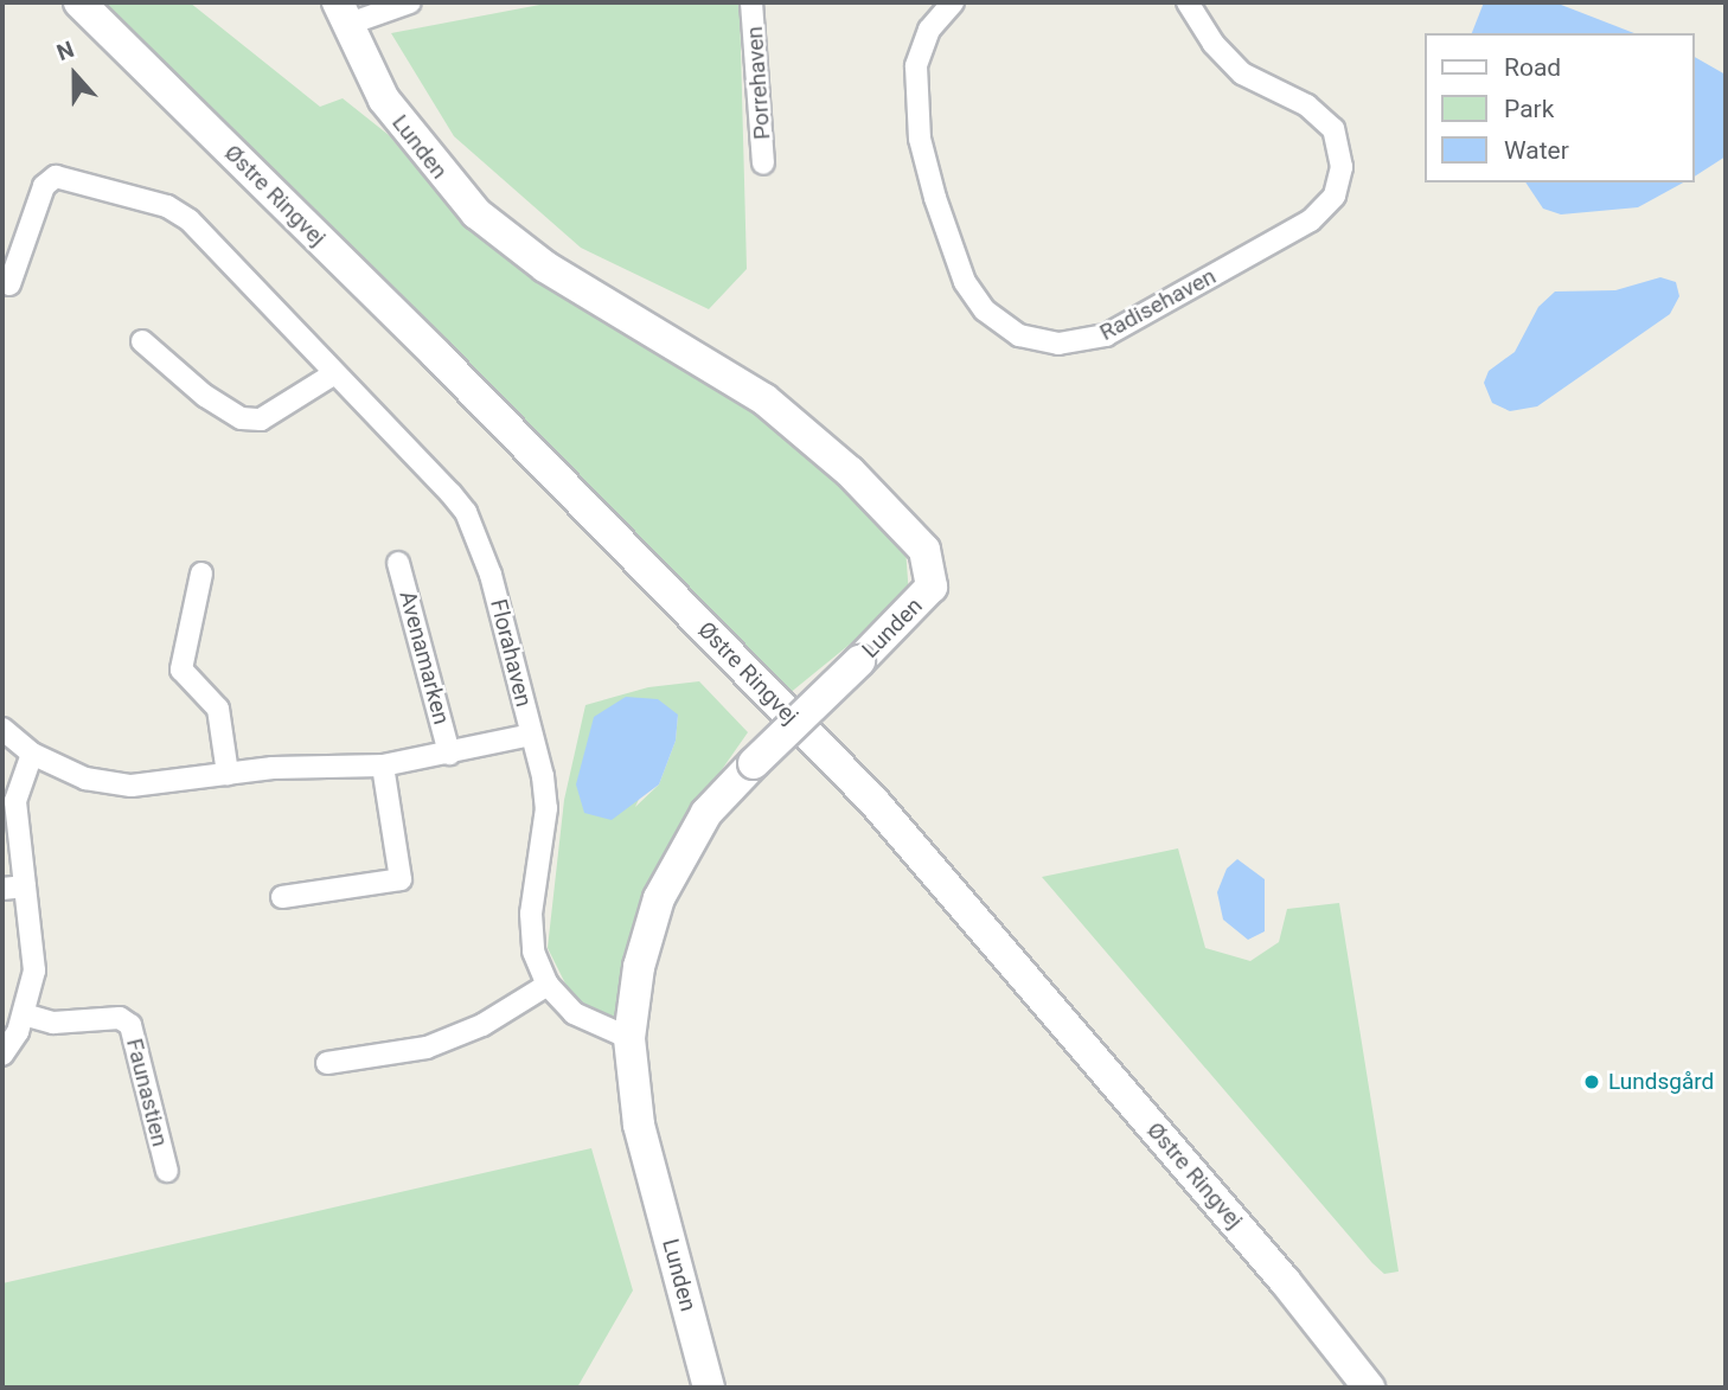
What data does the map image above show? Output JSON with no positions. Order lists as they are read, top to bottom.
{
  "streets": {
    "main road": ["Lunden", "Østre Ringvej"],
    "street": [
      "Porrehaven",
      "Radisehaven",
      "Florahaven",
      "Avenamarken",
      "Faunastien"
    ]
  },
  "crossings": [
    ["Lunden", "Florahaven"],
    ["Florahaven", "Avenamarken"]
  ],
  "places": ["Lundsgård"],
  "legend": ["Road", "Park", "Water"],
  "north": "top"
}
